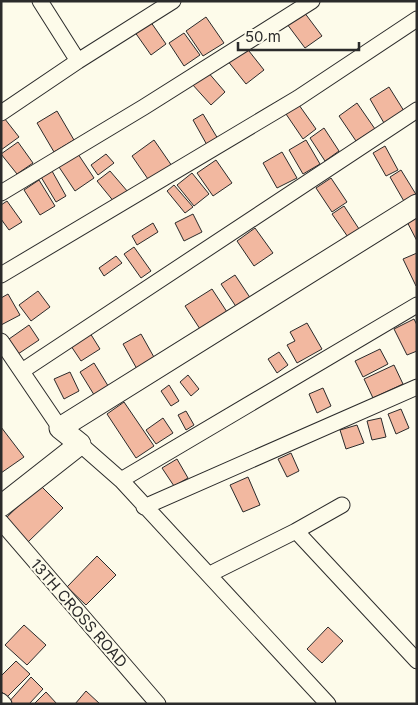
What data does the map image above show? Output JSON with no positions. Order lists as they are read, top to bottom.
{
  "streets": {
    "street": ["13TH CROSS ROAD"]
  },
  "scale_bar": "50 m"
}
